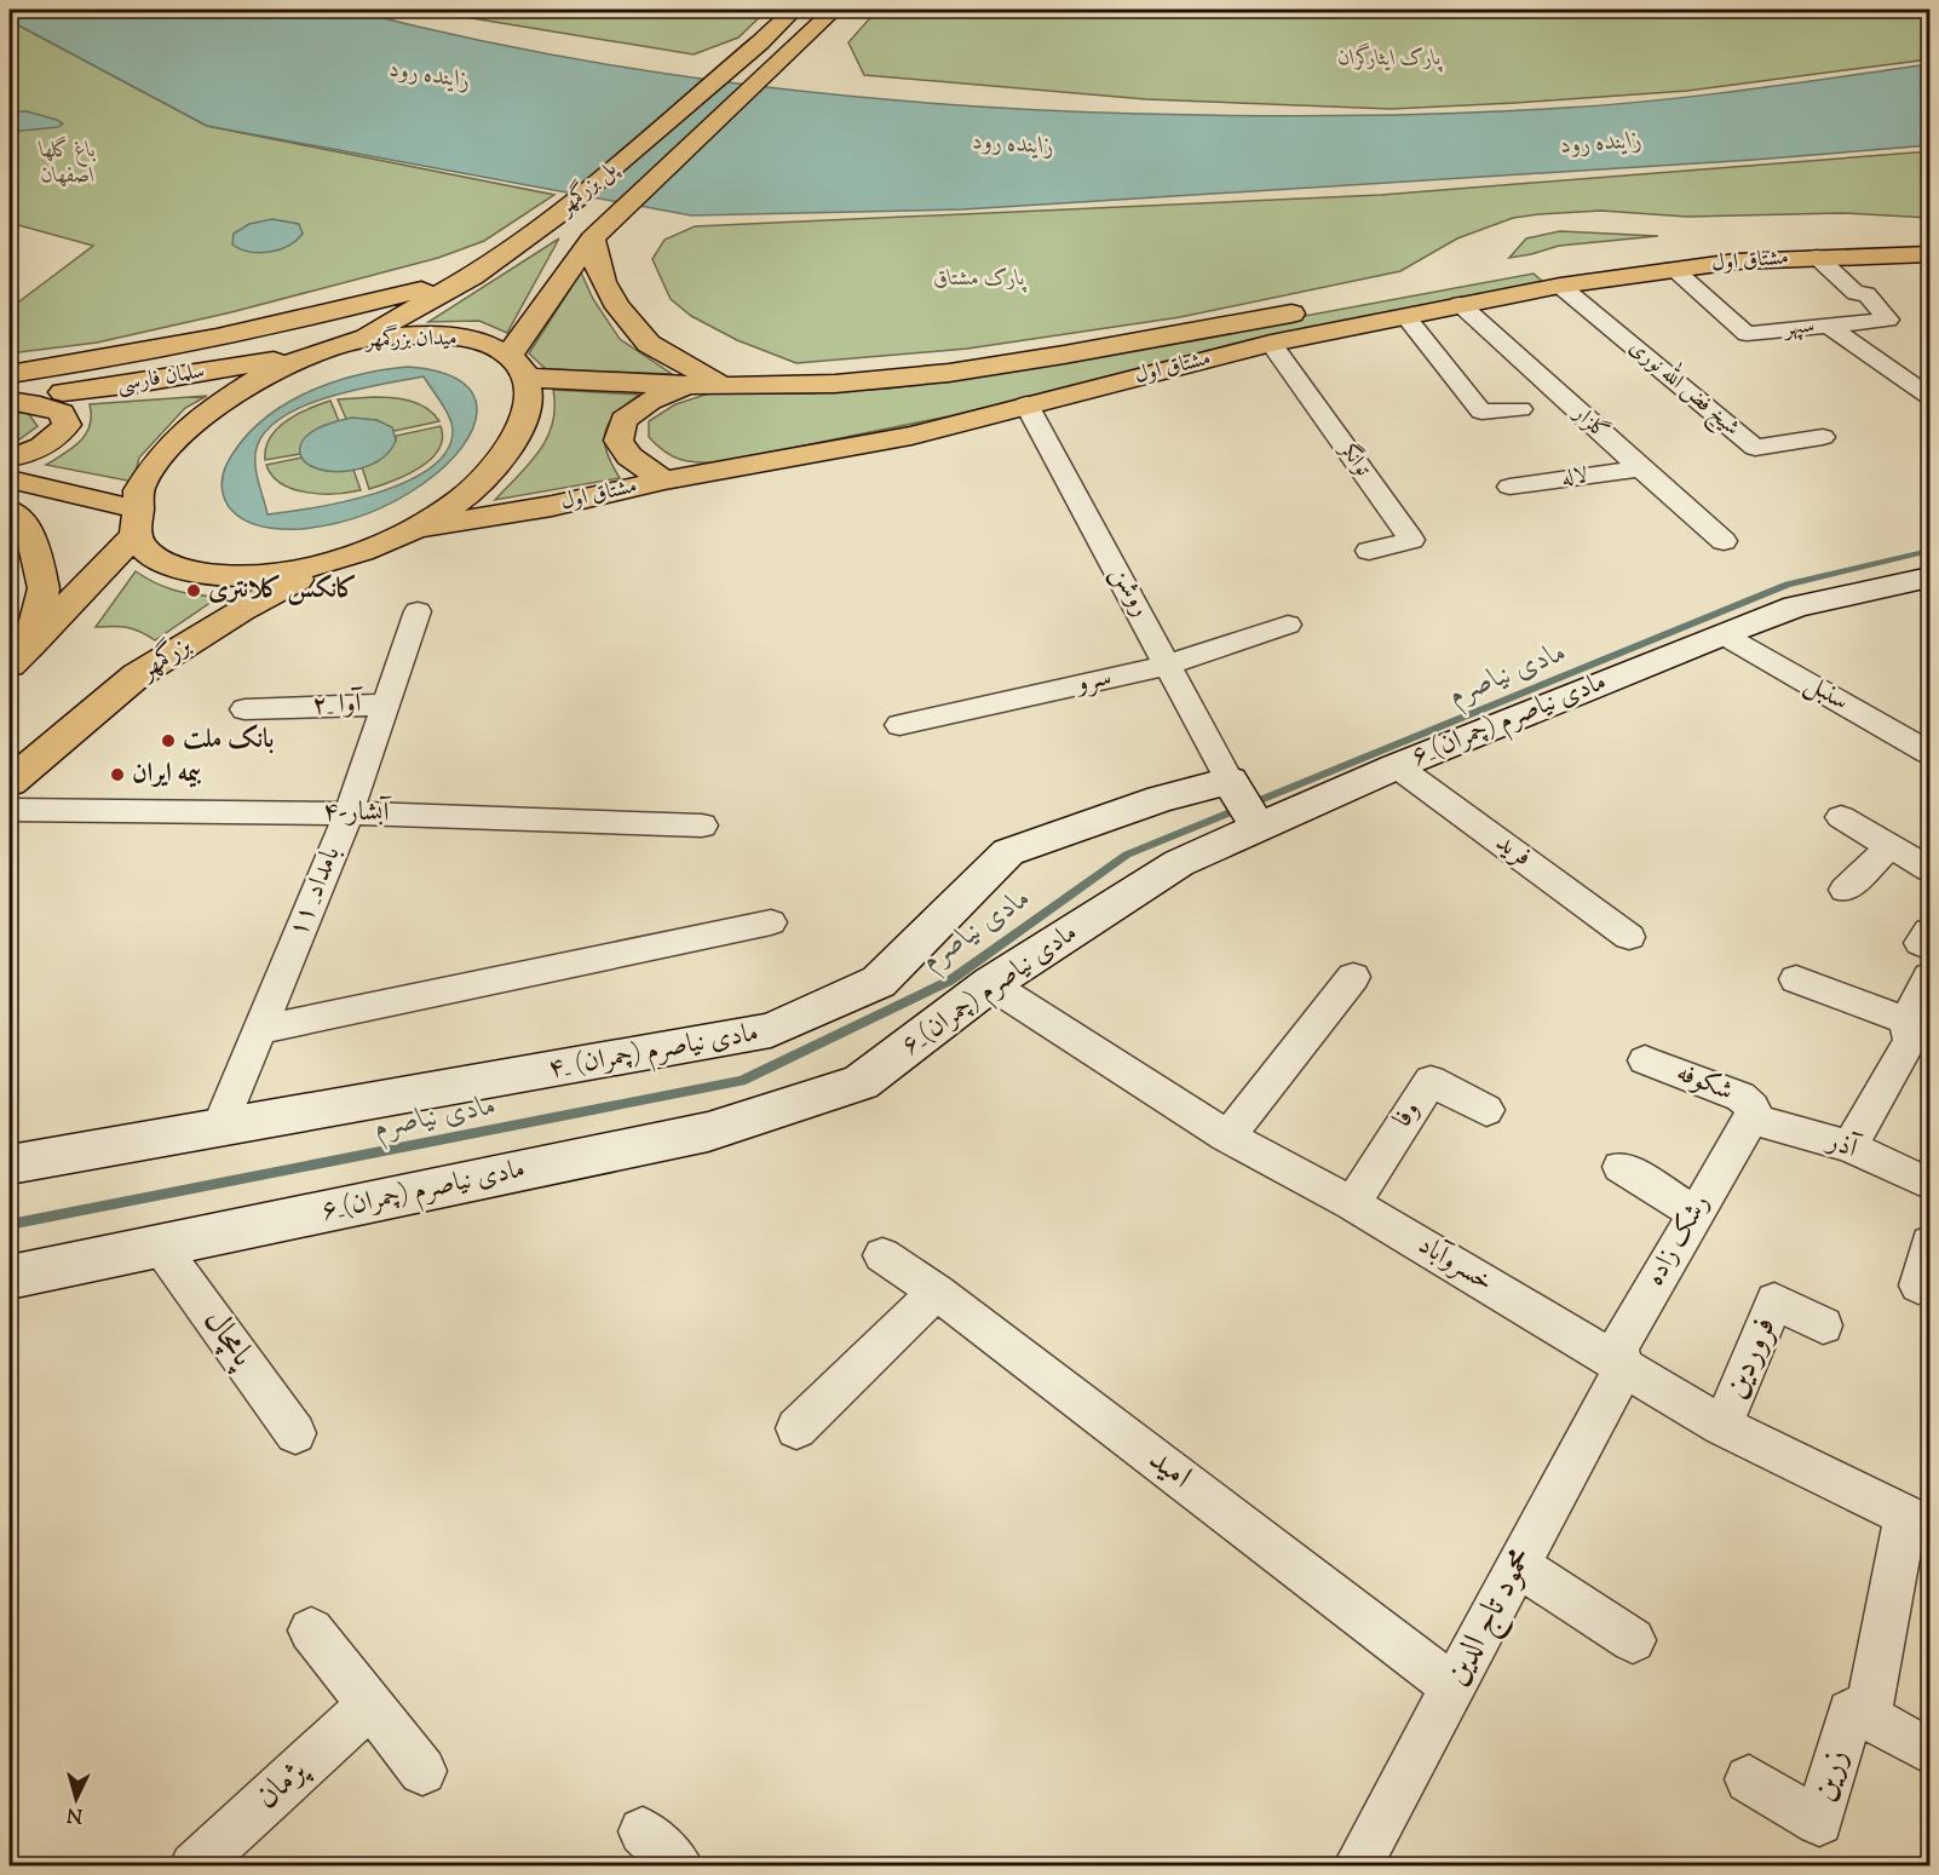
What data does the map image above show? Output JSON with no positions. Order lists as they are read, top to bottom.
{
  "streets": {
    "main road": [
      "پل بزرگمهر",
      "مشتاق اول",
      "میدان بزرگمهر",
      "سلمان فارسی",
      "بزرگمهر"
    ],
    "street": [
      "سپهر",
      "شیخ فض الله نوری",
      "گلزار",
      "توانگر",
      "لاله",
      "روشن",
      "سرو",
      "سنبل",
      "۲_ آوا",
      "۶_مادی نیاصرم (چمران)",
      "۴-آبشار",
      "فرید",
      "۱۱ _بامداد",
      "۴_ مادی نیاصرم (چمران)",
      "شکوفه",
      "وفا",
      "آذر",
      "رشک زاده",
      "خسروآباد",
      "پامچال",
      "فروردین",
      "امید",
      "محمود تاج الدین",
      "زرین",
      "پژمان"
    ]
  },
  "crossings": [
    ["پل بزرگمهر", "مشتاق اول"],
    ["پل بزرگمهر", "میدان بزرگمهر"],
    ["مشتاق اول", "سپهر"],
    ["مشتاق اول", "میدان بزرگمهر"],
    ["مشتاق اول", "شیخ فض الله نوری"],
    ["مشتاق اول", "گلزار"],
    ["مشتاق اول", "توانگر"],
    ["مشتاق اول", "روشن"],
    ["میدان بزرگمهر", "سلمان فارسی"],
    ["گلزار", "لاله"],
    ["روشن", "سرو"],
    ["روشن", "۴_ مادی نیاصرم (چمران)"],
    ["سنبل", "۶_مادی نیاصرم (چمران)"],
    ["۲_ آوا", "۱۱ _بامداد"],
    ["۶_مادی نیاصرم (چمران)", "فرید"],
    ["۶_مادی نیاصرم (چمران)", "خسروآباد"],
    ["۶_مادی نیاصرم (چمران)", "پامچال"],
    ["۴-آبشار", "۱۱ _بامداد"],
    ["۱۱ _بامداد", "۴_ مادی نیاصرم (چمران)"],
    ["شکوفه", "آذر"],
    ["شکوفه", "رشک زاده"],
    ["وفا", "خسروآباد"],
    ["آذر", "رشک زاده"],
    ["رشک زاده", "خسروآباد"],
    ["رشک زاده", "محمود تاج الدین"],
    ["خسروآباد", "فروردین"],
    ["خسروآباد", "محمود تاج الدین"],
    ["خسروآباد", "زرین"],
    ["امید", "محمود تاج الدین"]
  ],
  "water": ["زاینده رود", "مادی نیاصرم"],
  "parks": ["پارک ایثارگران", "باغ گلها اصفهان", "پارک مشتاق"],
  "places": ["کانکس کلانتری", "بانک ملت", "بیمه ایران"],
  "north": "bottom"
}
